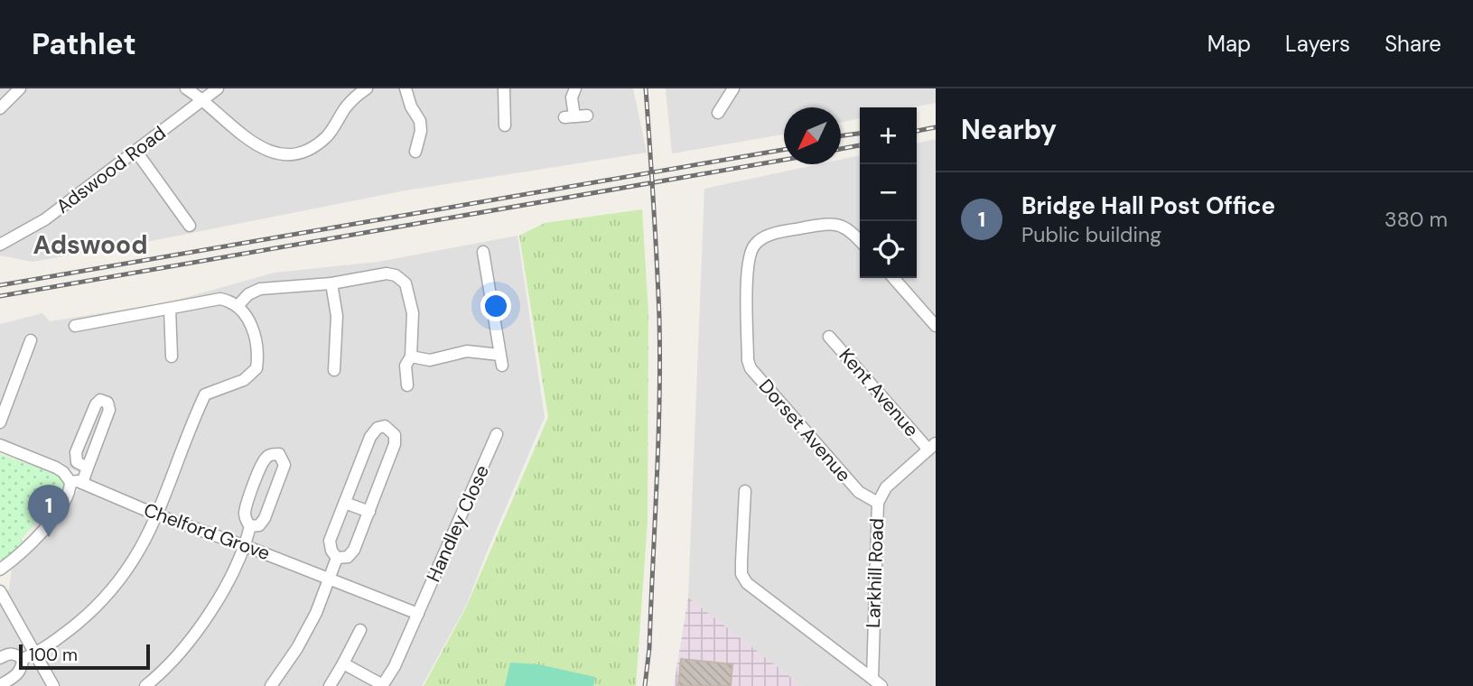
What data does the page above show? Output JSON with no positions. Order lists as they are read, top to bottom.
{
  "streets": {
    "street": [
      "Adswood Road",
      "Kent Avenue",
      "Dorset Avenue",
      "Handley Close",
      "Chelford Grove",
      "Larkhill Road"
    ]
  },
  "crossings": [
    ["Kent Avenue", "Larkhill Road"],
    ["Dorset Avenue", "Larkhill Road"],
    ["Handley Close", "Chelford Grove"]
  ],
  "districts": ["Adswood"],
  "scale_bar": "100 m",
  "north": "bottom left",
  "page": {
    "header": "Pathlet",
    "nav": ["Map", "Layers", "Share"],
    "heading": "Nearby",
    "map_buttons": ["+", "−"],
    "list": [
      {
        "mark": "1",
        "name": "Bridge Hall Post Office",
        "note": "Public building",
        "value": "380 m"
      }
    ],
    "pins": "1",
    "scale": "100 m"
  }
}
